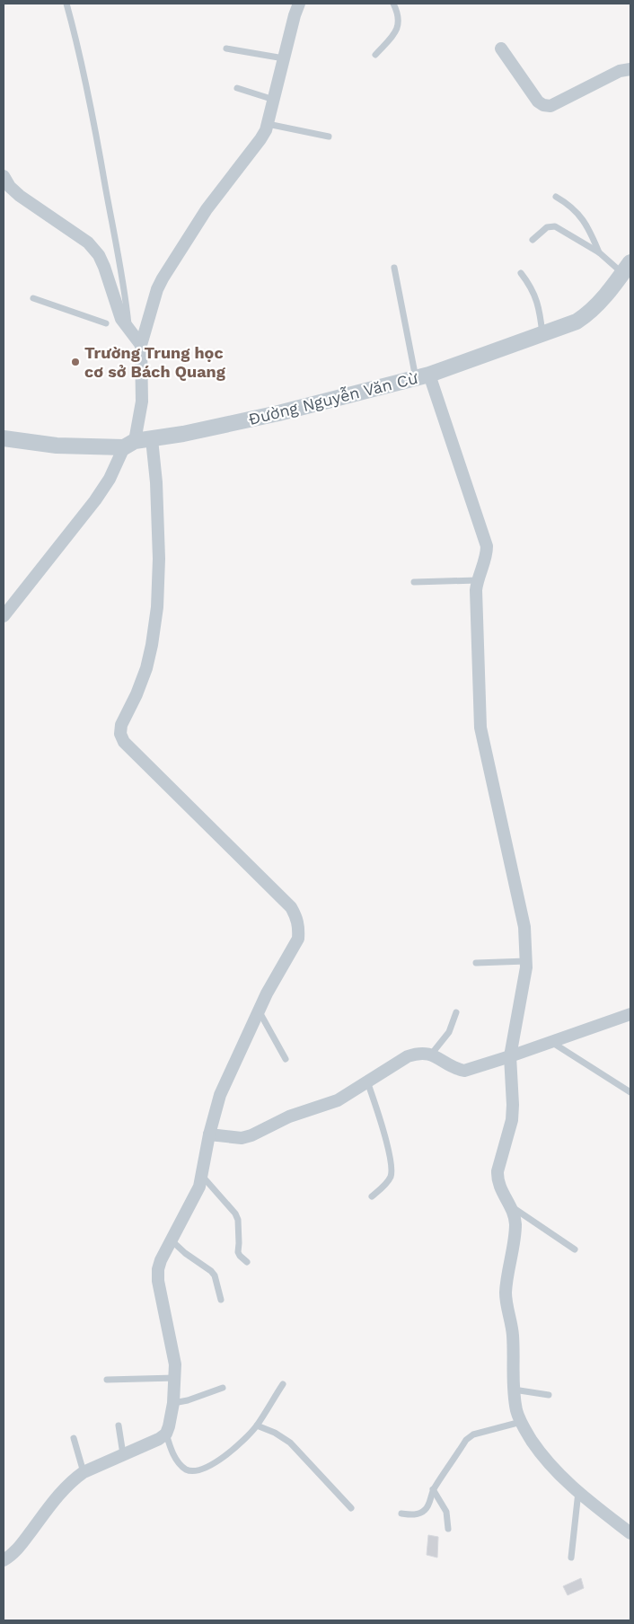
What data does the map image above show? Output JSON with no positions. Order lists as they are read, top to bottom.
{
  "streets": {
    "street": ["Đường Nguyễn Văn Cừ"]
  },
  "places": ["Trường Trung học cơ sở Bách Quang"]
}
